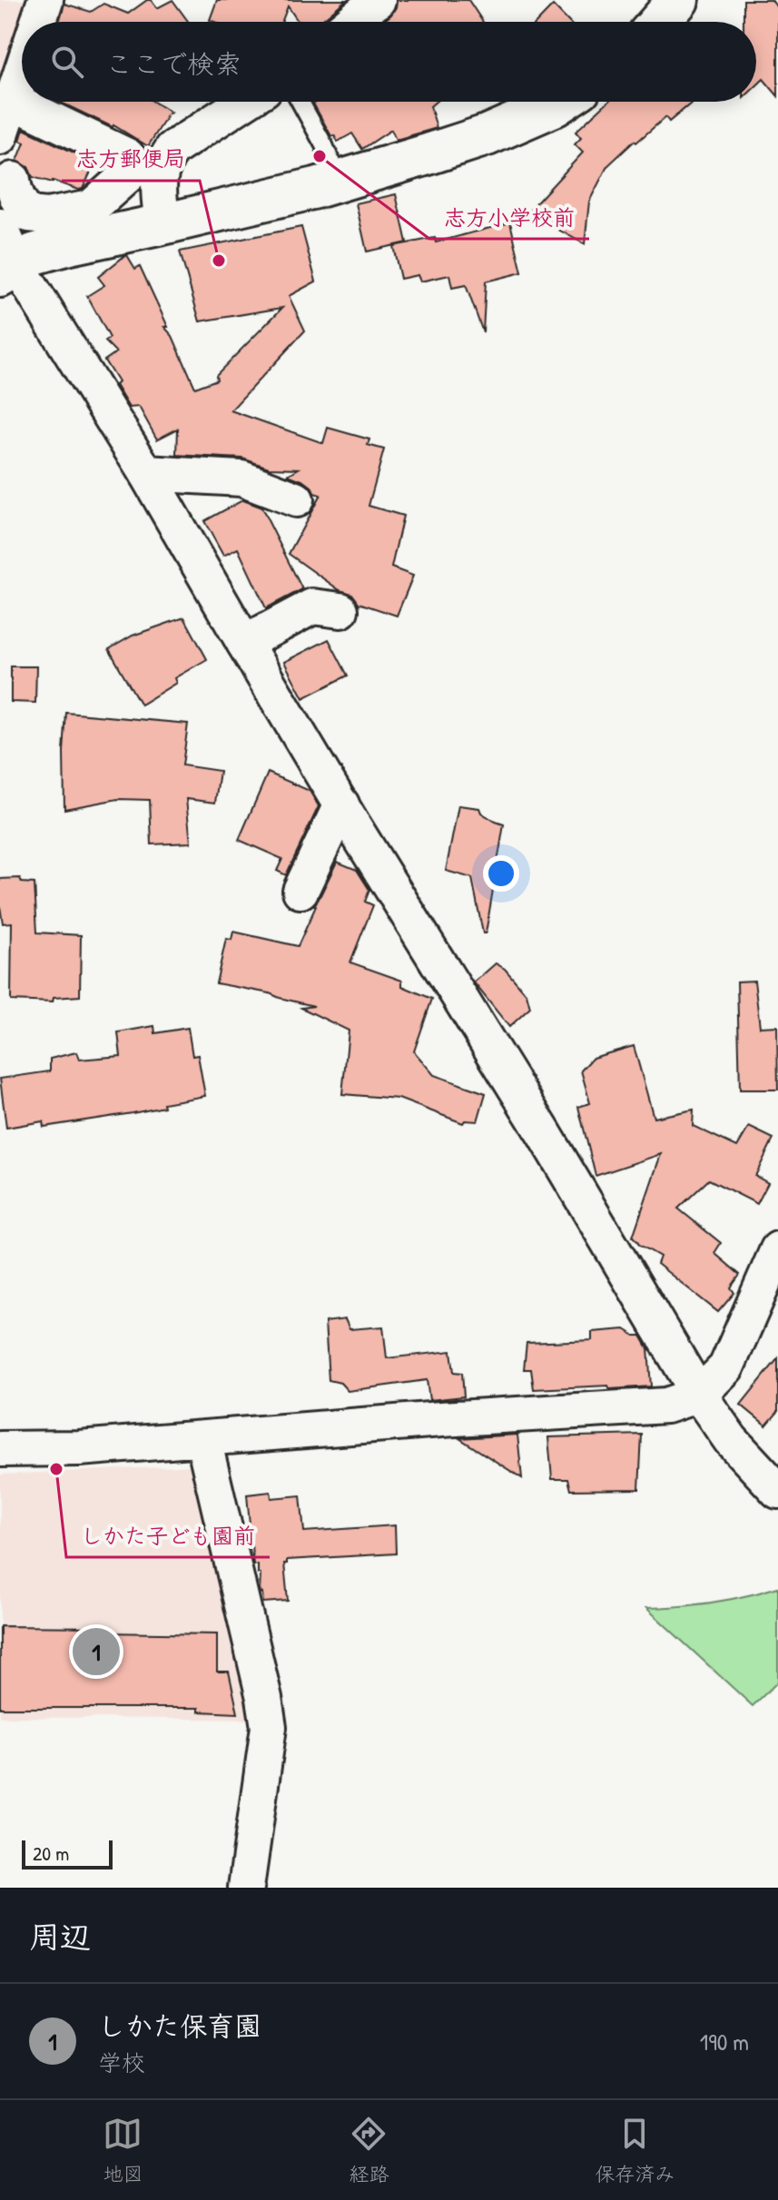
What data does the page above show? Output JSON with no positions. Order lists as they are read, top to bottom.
{
  "places": ["志方小学校前", "志方郵便局", "しかた子ども園前"],
  "scale_bar": "20 m",
  "page": {
    "search": "ここで検索",
    "pins": "1",
    "scale": "20 m",
    "heading": "周辺",
    "list": [
      {
        "mark": "1",
        "name": "しかた保育園",
        "note": "学校",
        "value": "190 m"
      }
    ],
    "nav": ["地図", "経路", "保存済み"]
  }
}
